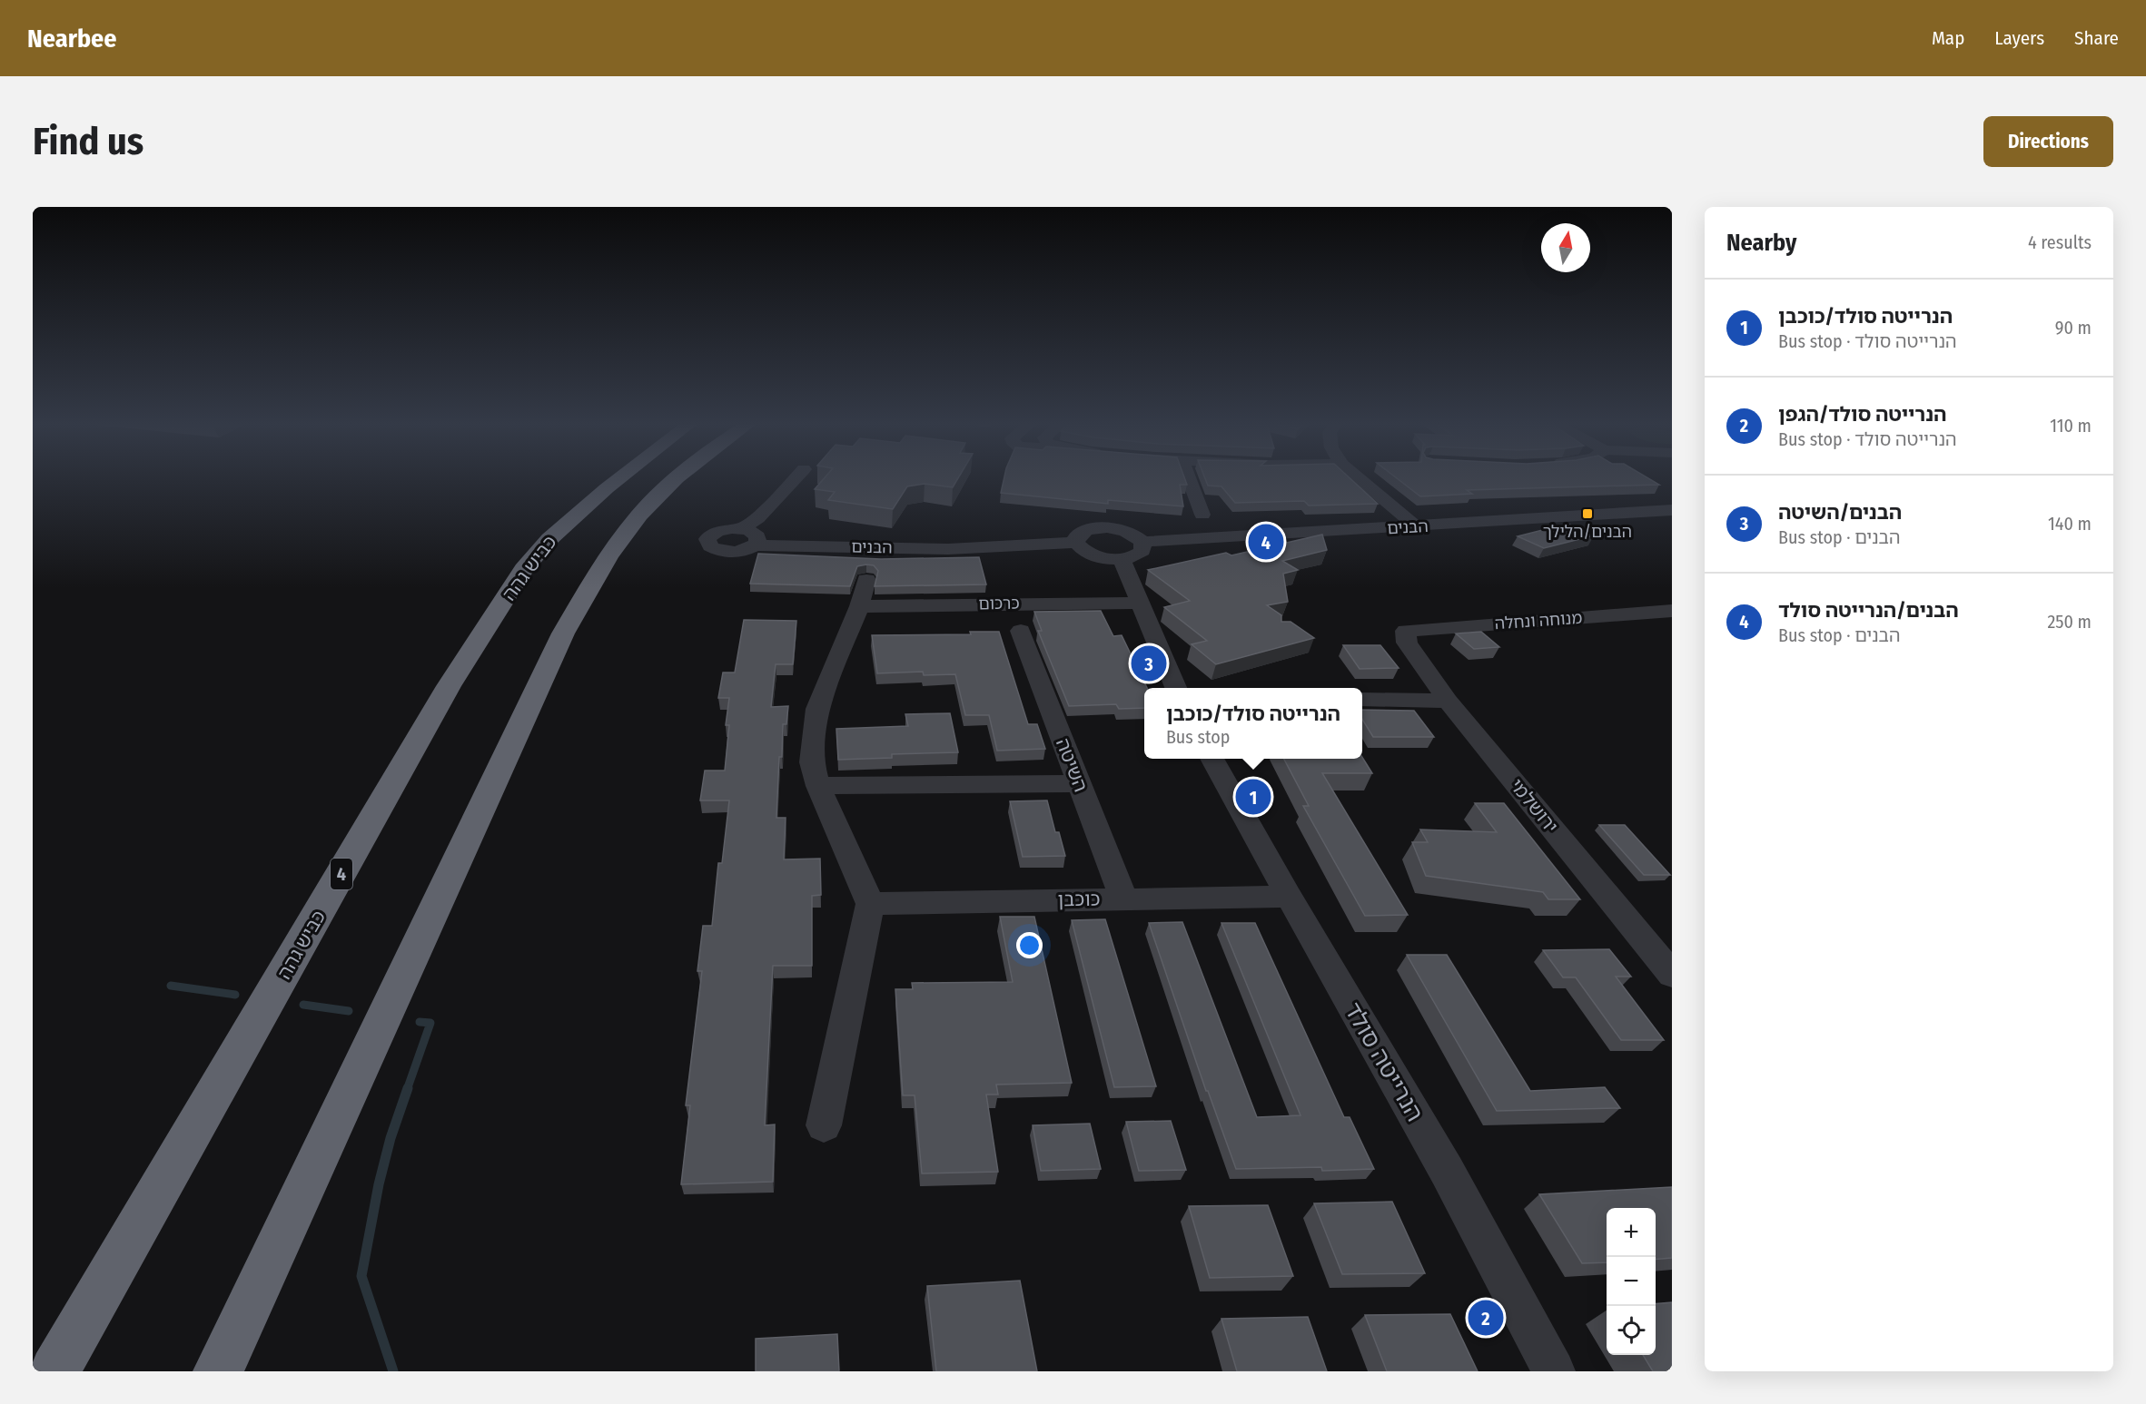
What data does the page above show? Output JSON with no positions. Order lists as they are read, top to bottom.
{
  "streets": {
    "highway": ["כביש גהה", "4"],
    "street": [
      "הבנים",
      "כרכום",
      "מנוחה ונחלה",
      "השיטה",
      "ירושלמי",
      "כוכבן",
      "הנרייטה סולד"
    ]
  },
  "crossings": [
    ["מנוחה ונחלה", "ירושלמי"],
    ["השיטה", "כוכבן"],
    ["כוכבן", "הנרייטה סולד"]
  ],
  "places": {
    "transit": ["הבנים/הלילך"]
  },
  "north": "top",
  "page": {
    "header": "Nearbee",
    "nav": ["Map", "Layers", "Share"],
    "buttons": "Directions",
    "title": "Find us",
    "heading": ["Nearby", "4 results"],
    "list": [
      {
        "mark": "1",
        "name": "הנרייטה סולד/כוכבן",
        "note": "Bus stop · הנרייטה סולד",
        "value": "90 m"
      },
      {
        "mark": "2",
        "name": "הנרייטה סולד/הגפן",
        "note": "Bus stop · הנרייטה סולד",
        "value": "110 m"
      },
      {
        "mark": "3",
        "name": "הבנים/השיטה",
        "note": "Bus stop · הבנים",
        "value": "140 m"
      },
      {
        "mark": "4",
        "name": "הבנים/הנרייטה סולד",
        "note": "Bus stop · הבנים",
        "value": "250 m"
      }
    ],
    "pins": [
      "4",
      "3",
      "1",
      "2"
    ],
    "popup": ["הנרייטה סולד/כוכבן", "Bus stop"],
    "map_buttons": ["+", "−"]
  }
}
